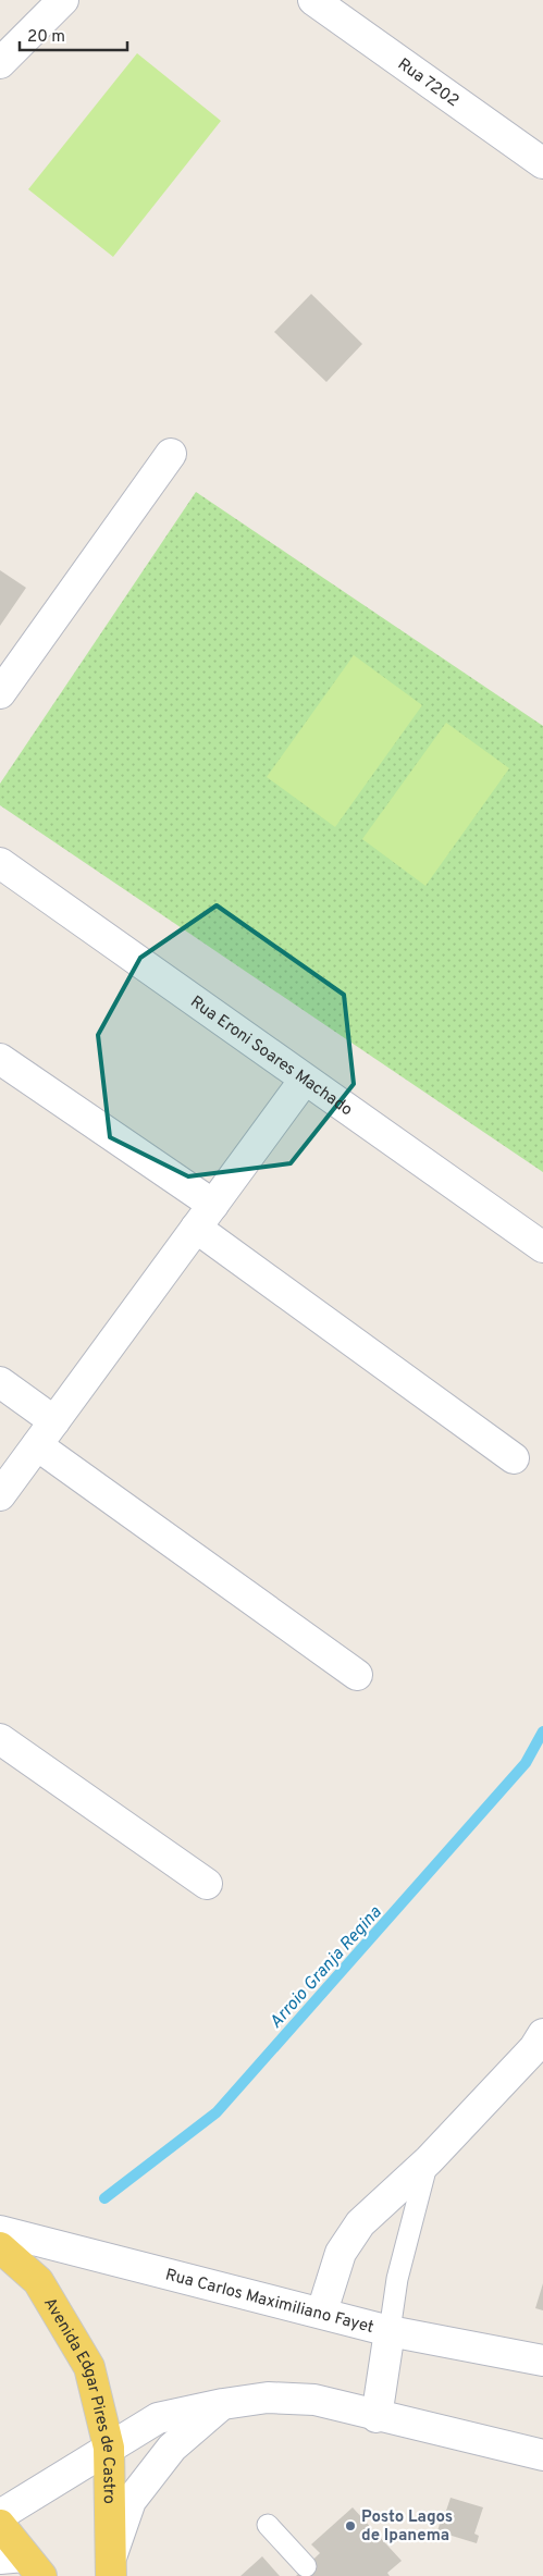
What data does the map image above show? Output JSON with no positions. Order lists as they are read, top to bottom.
{
  "streets": {
    "main road": ["Avenida Edgar Pires de Castro"],
    "street": ["Rua 7202", "Rua Eroni Soares Machado", "Rua Carlos Maximiliano Fayet"]
  },
  "water": ["Arroio Granja Regina"],
  "places": ["Posto Lagos de Ipanema"],
  "scale_bar": "20 m"
}
